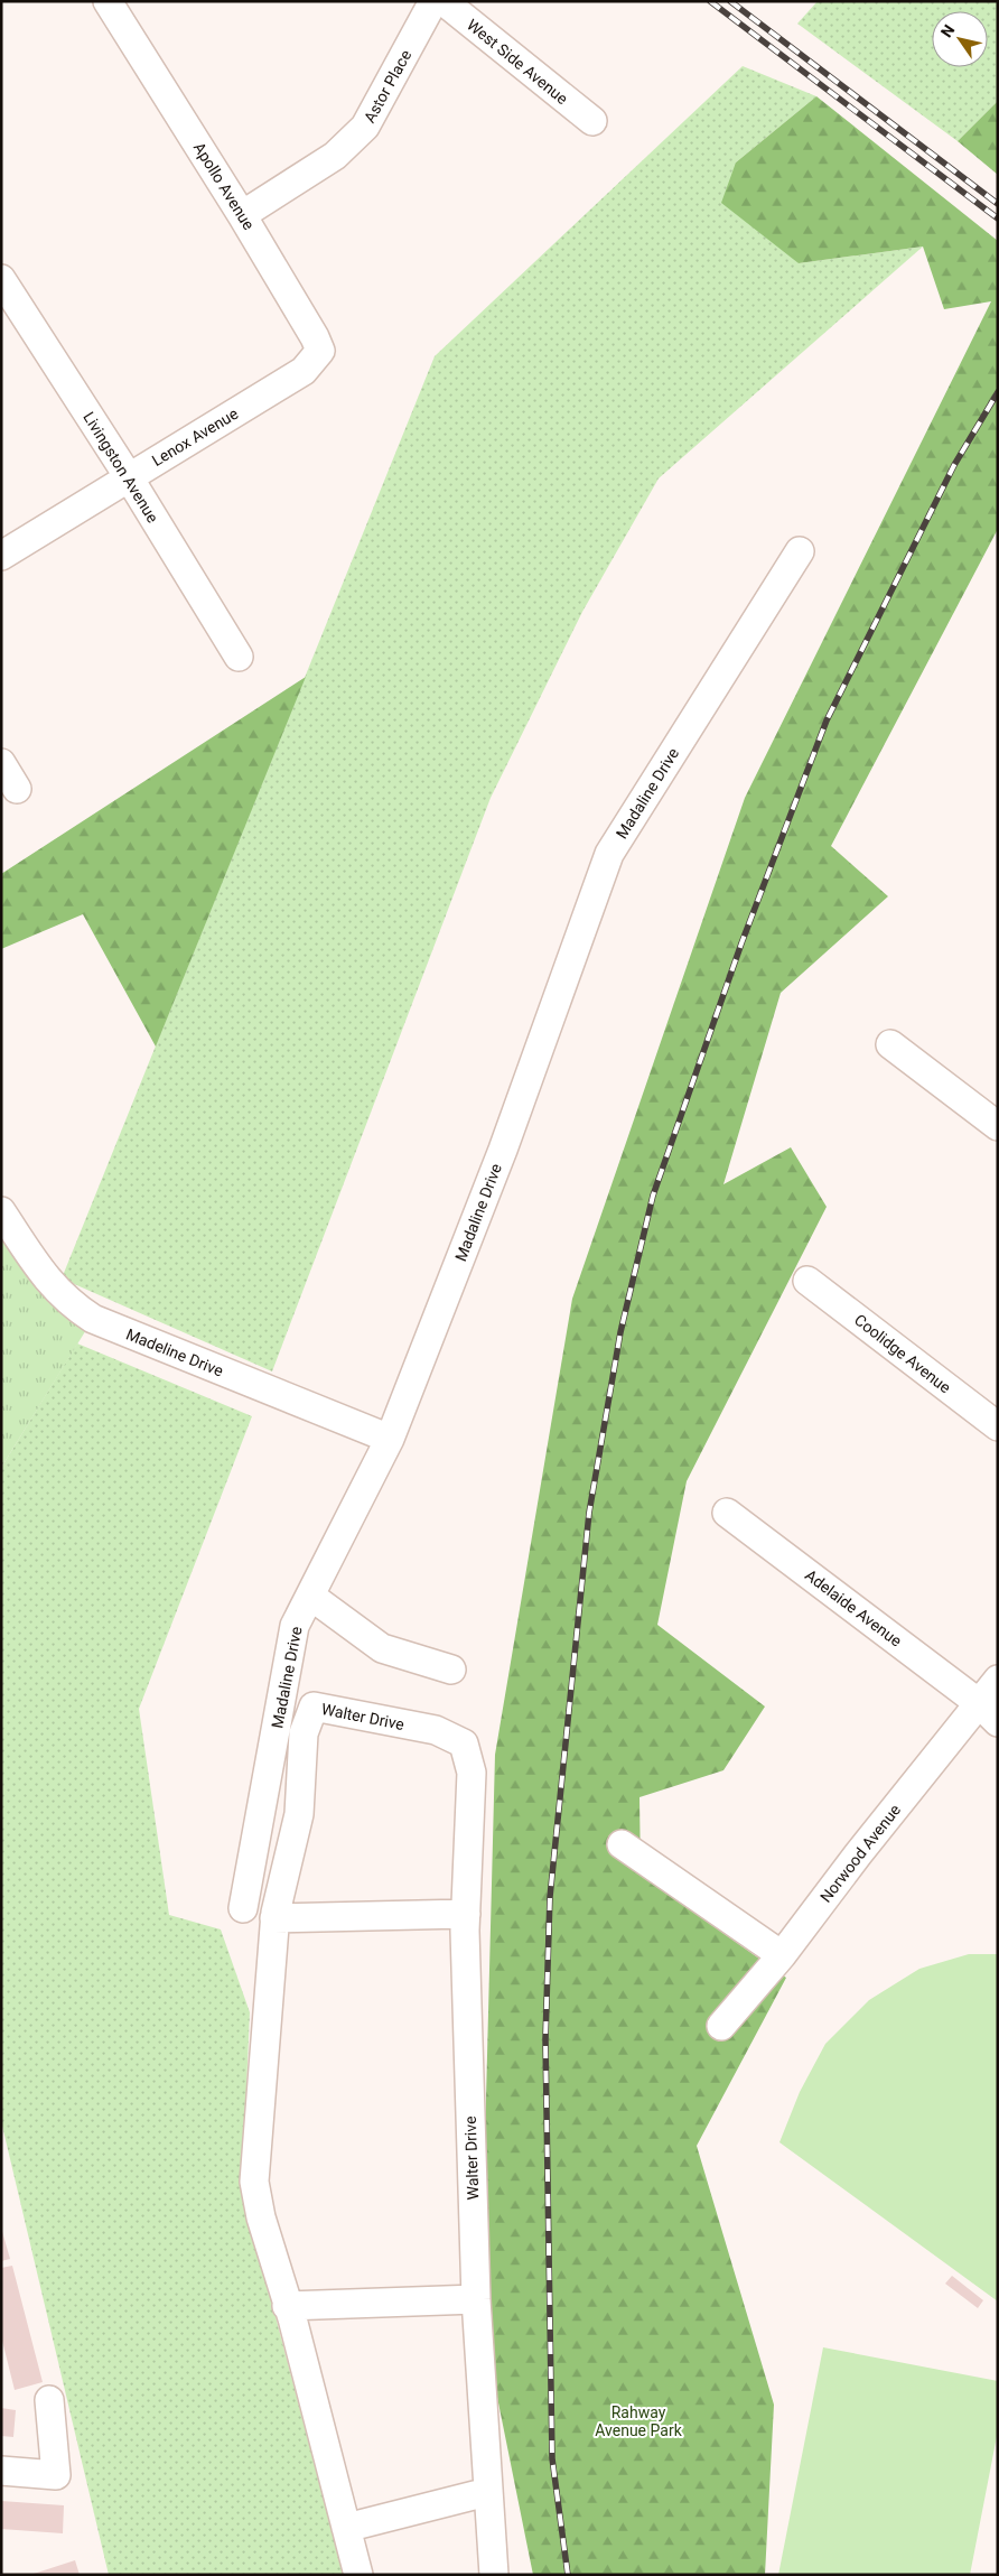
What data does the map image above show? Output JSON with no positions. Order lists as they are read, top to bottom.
{
  "streets": {
    "street": [
      "West Side Avenue",
      "Astor Place",
      "Apollo Avenue",
      "Lenox Avenue",
      "Livingston Avenue",
      "Madaline Drive",
      "Madeline Drive",
      "Coolidge Avenue",
      "Adelaide Avenue",
      "Walter Drive",
      "Norwood Avenue"
    ]
  },
  "crossings": [
    ["Astor Place", "Apollo Avenue"],
    ["Apollo Avenue", "Lenox Avenue"],
    ["Lenox Avenue", "Livingston Avenue"],
    ["Madaline Drive", "Madeline Drive"],
    ["Adelaide Avenue", "Norwood Avenue"]
  ],
  "parks": ["Rahway Avenue Park"],
  "north": "top left"
}
